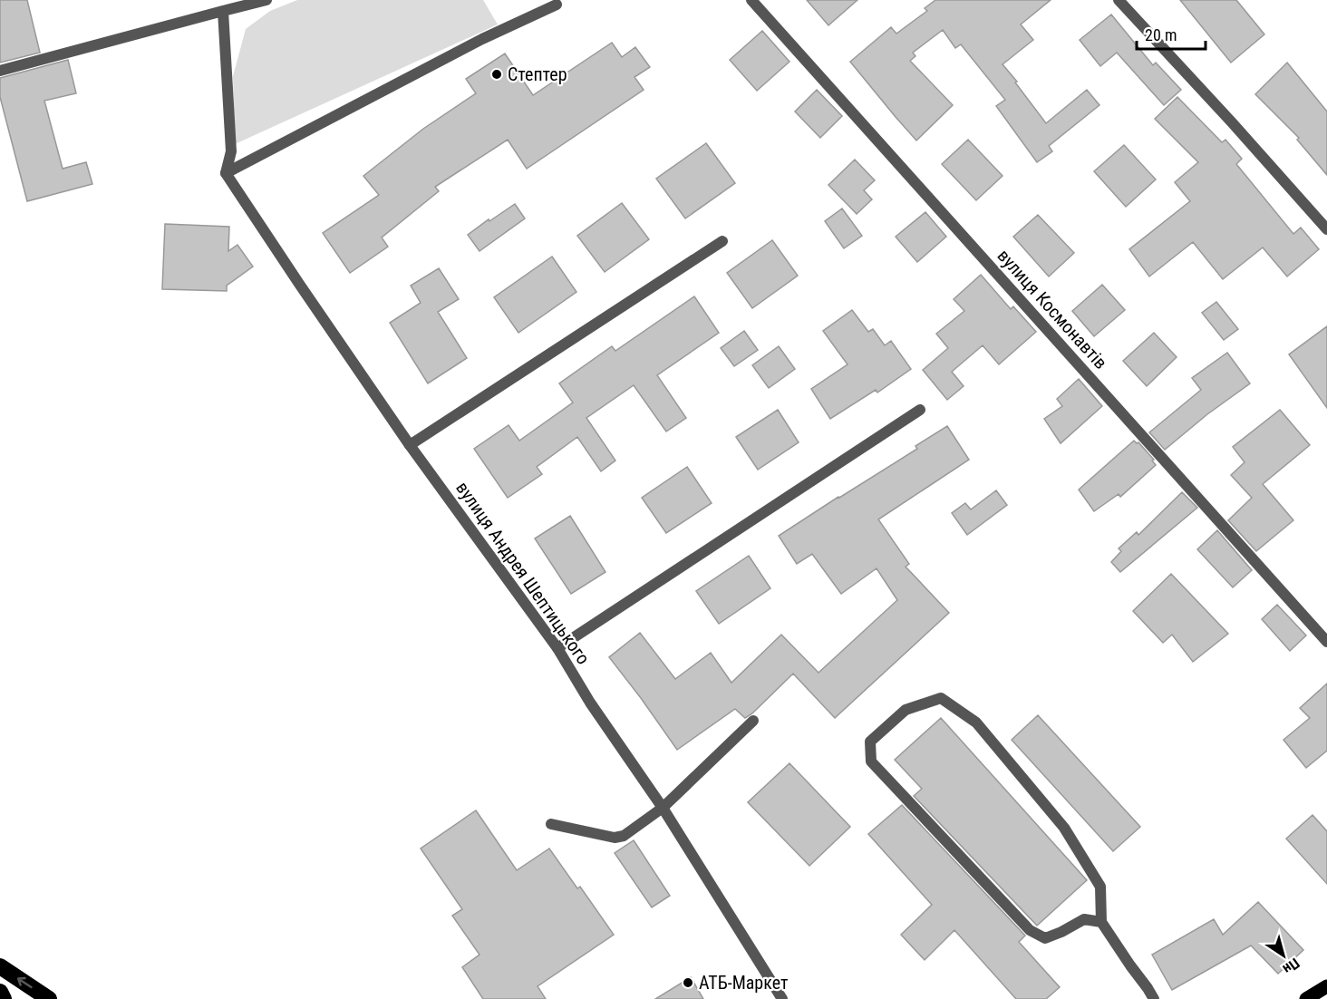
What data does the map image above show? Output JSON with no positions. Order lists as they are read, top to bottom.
{
  "streets": {
    "street": ["вулиця Космонавтів", "вулиця Андрея Шептицького"]
  },
  "places": ["Стептер", "ATБ-Маркет"],
  "scale_bar": "20 m",
  "north": "bottom right"
}
